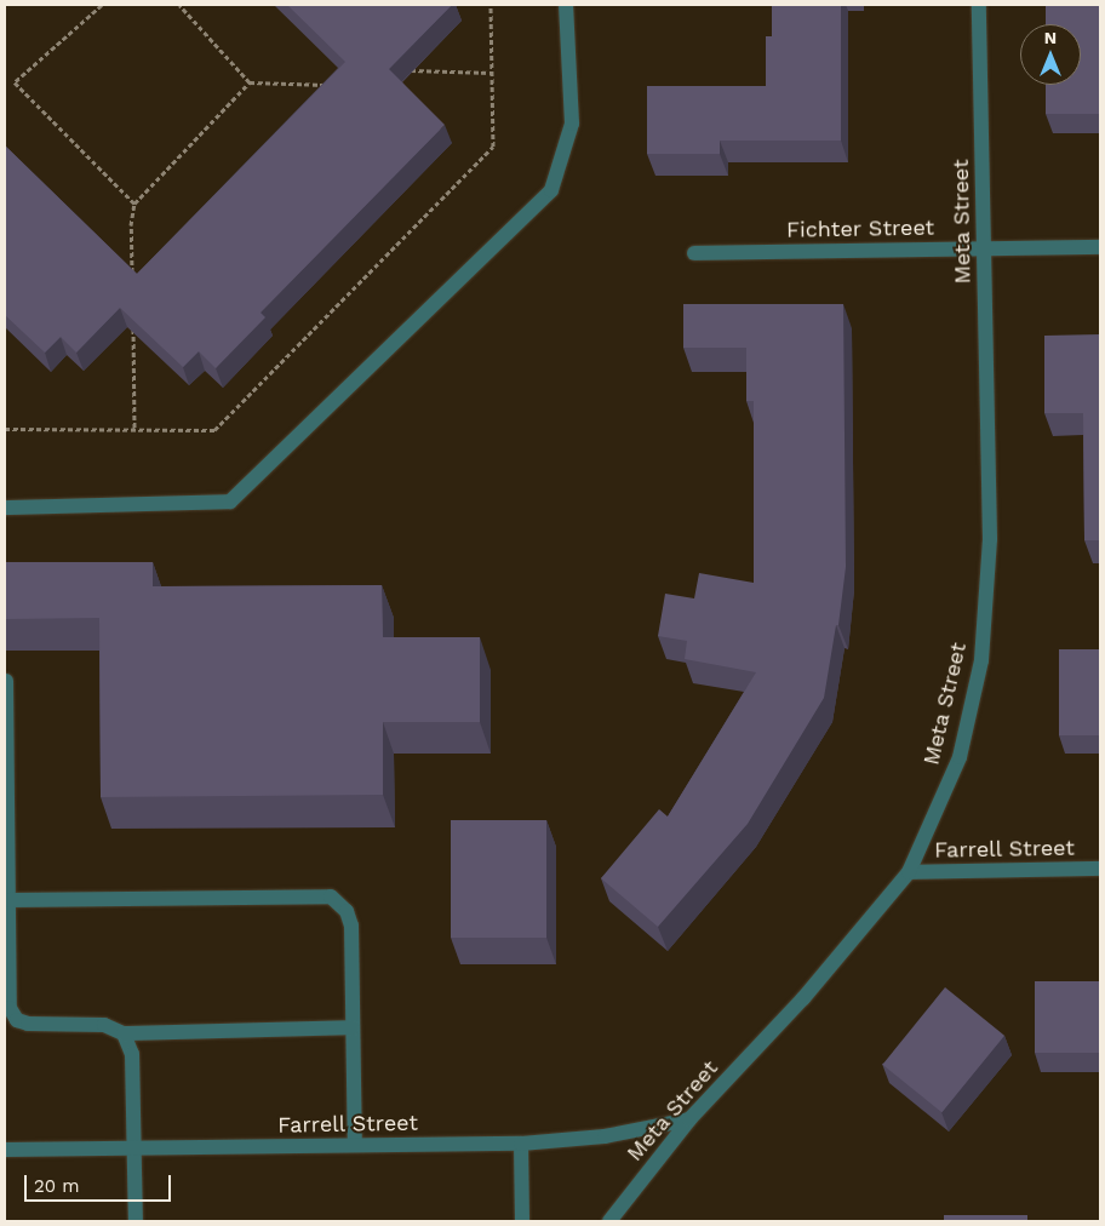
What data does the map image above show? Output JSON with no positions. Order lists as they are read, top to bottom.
{
  "streets": {
    "street": ["Meta Street", "Fichter Street", "Farrell Street"]
  },
  "crossings": [
    ["Meta Street", "Fichter Street"],
    ["Meta Street", "Farrell Street"]
  ],
  "scale_bar": "20 m",
  "north": "top"
}
